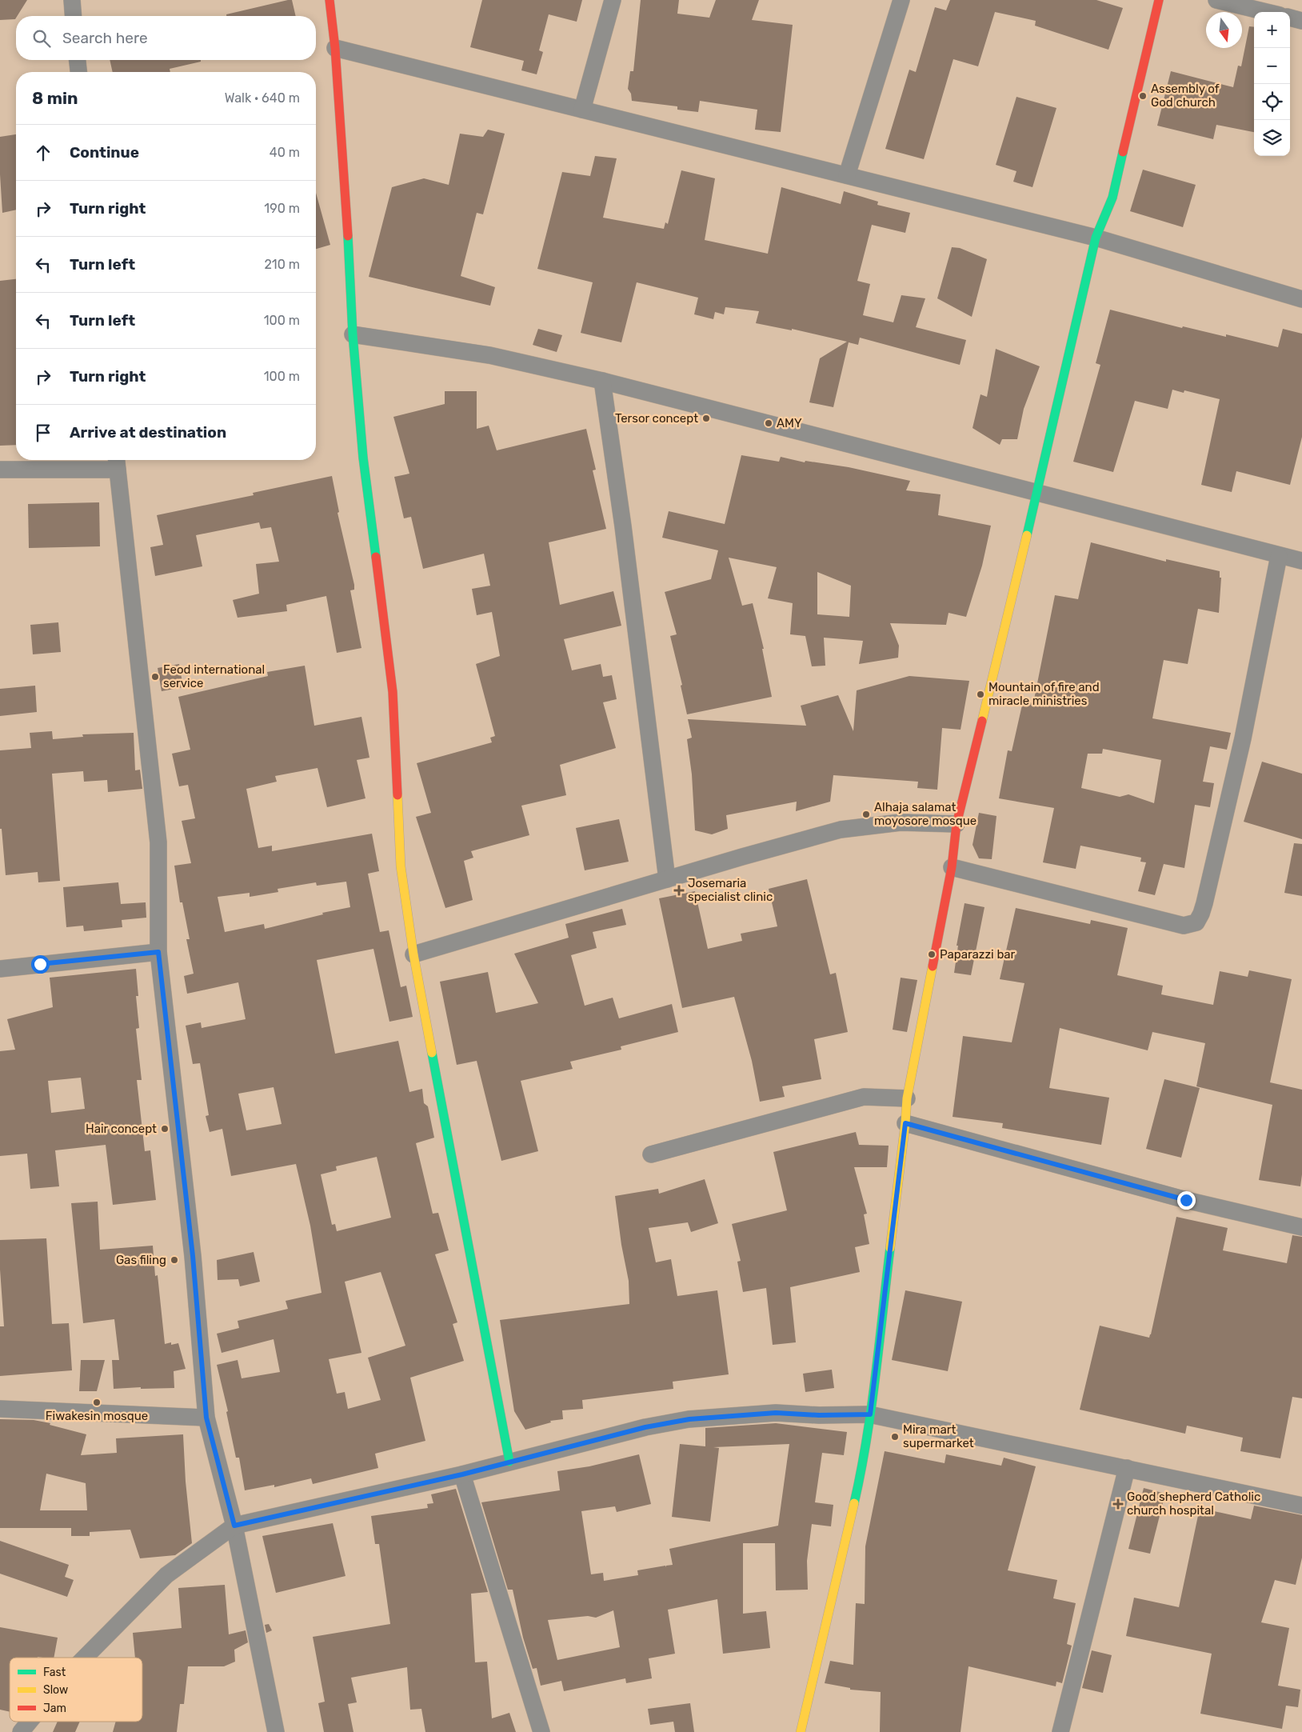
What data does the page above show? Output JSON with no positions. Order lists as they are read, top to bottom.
{
  "places": {
    "other": [
      "Assembly of God church",
      "Tersor concept",
      "AMY",
      "Feod international service",
      "Mountain of fire and miracle ministries",
      "Alhaja salamat moyosore mosque",
      "Paparazzi bar",
      "Hair concept",
      "Gas filing",
      "Fiwakesin mosque",
      "Mira mart supermarket"
    ],
    "health": ["Josemaria specialist clinic", "Good shepherd Catholic church hospital"]
  },
  "legend": ["Fast", "Slow", "Jam"],
  "north": "bottom",
  "page": {
    "map_buttons": ["+", "−"],
    "search": "Search here",
    "heading": ["8 min", "Walk · 640 m"],
    "list": [
      ["Continue", "40 m"],
      ["Turn right", "190 m"],
      ["Turn left", "210 m"],
      ["Turn left", "100 m"],
      ["Turn right", "100 m"],
      "Arrive at destination"
    ]
  }
}
